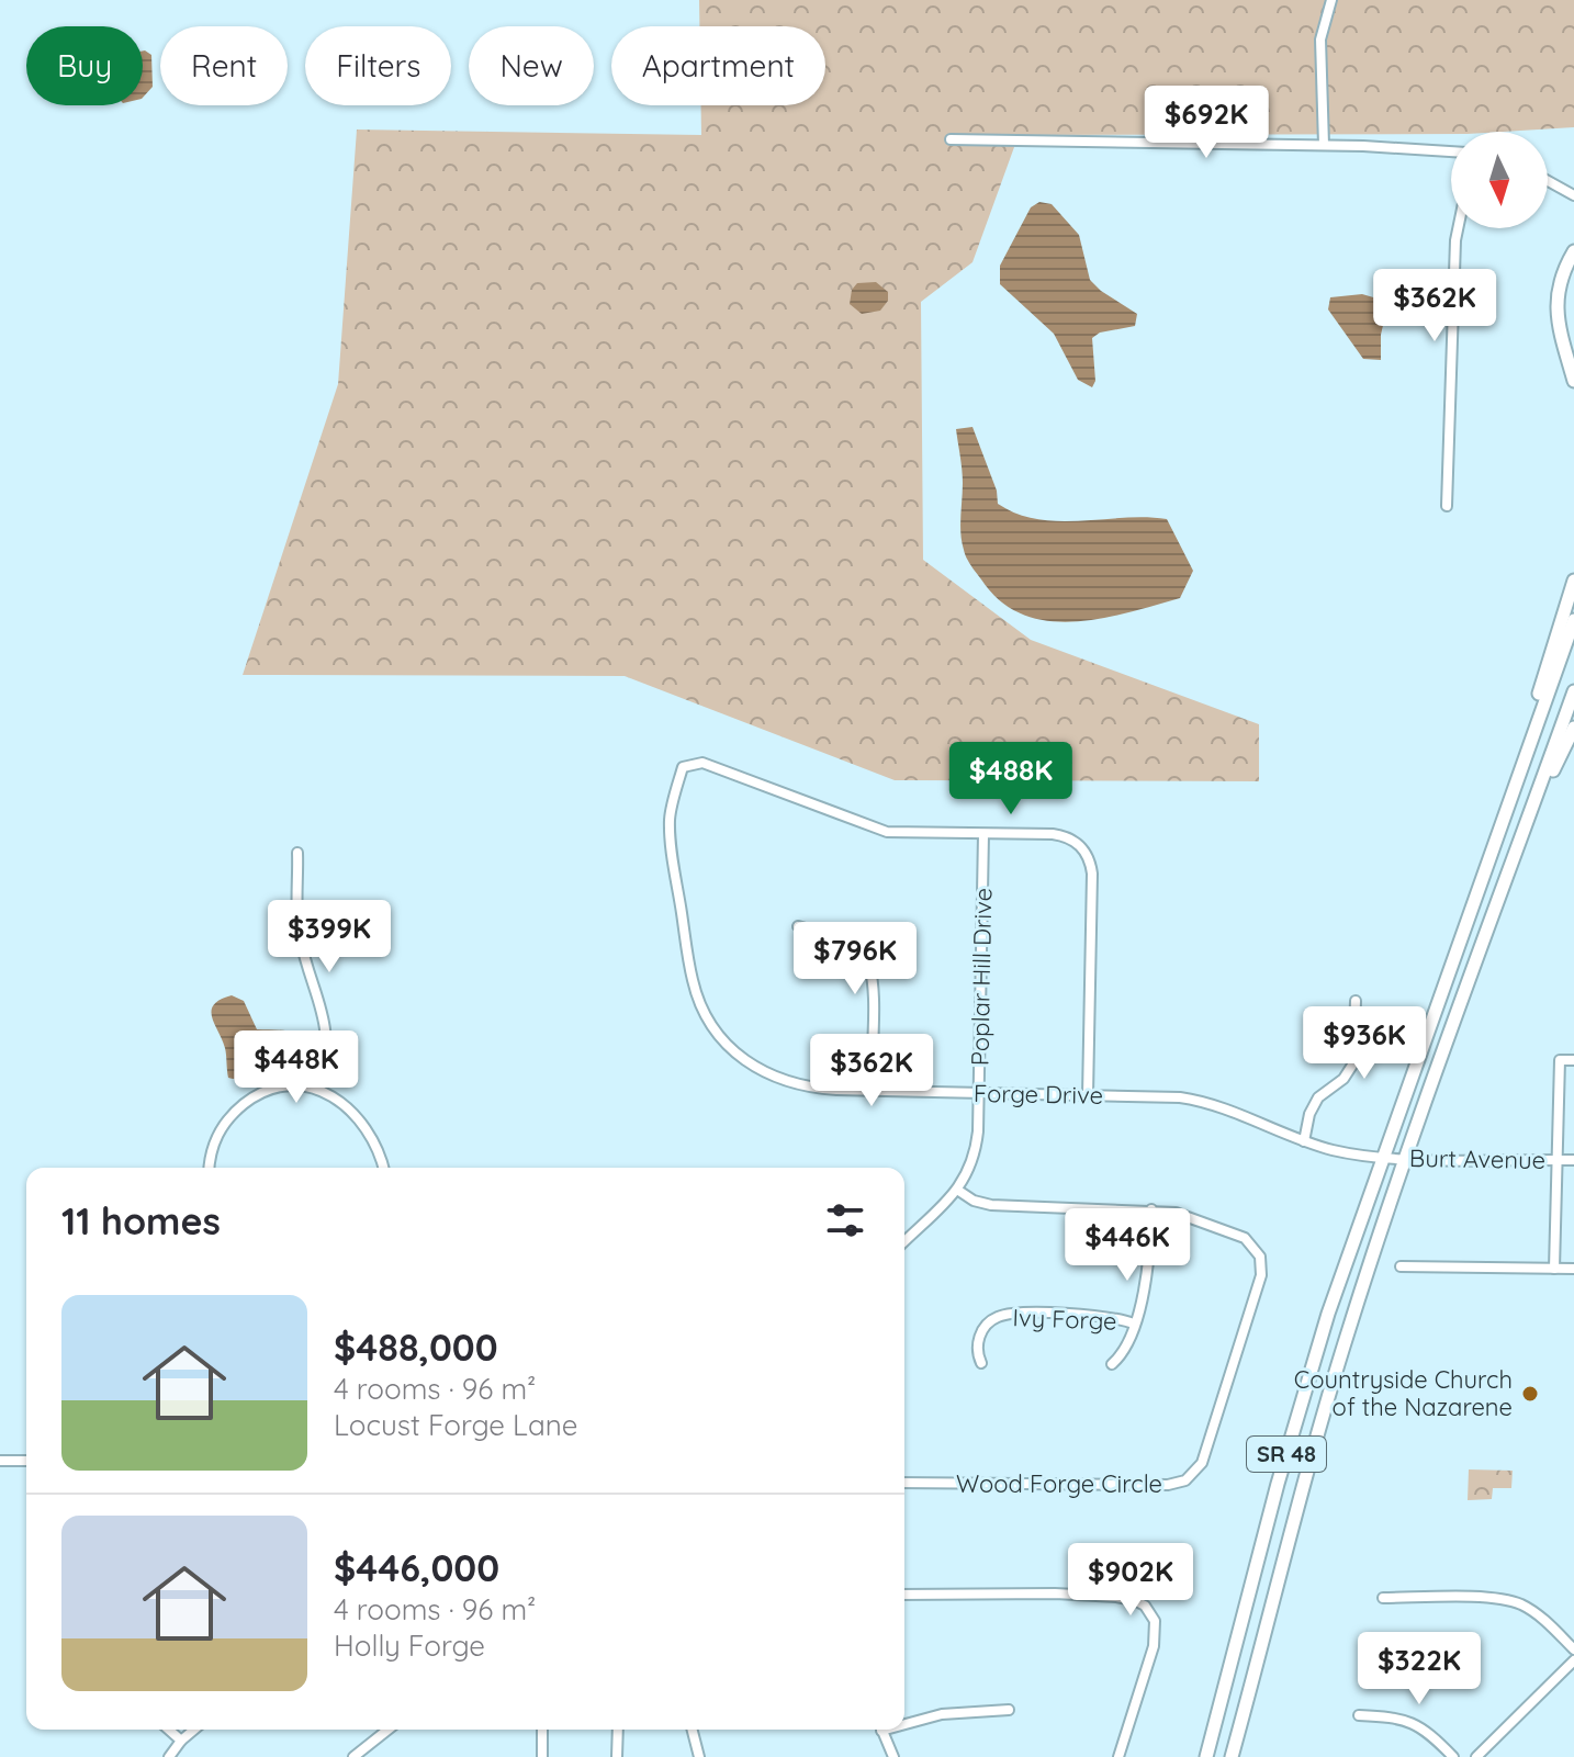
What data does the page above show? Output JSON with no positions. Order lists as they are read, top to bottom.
{
  "streets": {
    "highway": ["SR 48"],
    "street": [
      "Poplar Hill Drive",
      "Forge Drive",
      "Burt Avenue",
      "Ivy Forge",
      "Wood Forge Circle"
    ]
  },
  "crossings": [
    ["Poplar Hill Drive", "Forge Drive"],
    ["Poplar Hill Drive", "Wood Forge Circle"],
    ["Forge Drive", "Burt Avenue"],
    ["Forge Drive", "SR 48"],
    ["Burt Avenue", "SR 48"]
  ],
  "places": ["Countryside Church of the Nazarene"],
  "north": "bottom",
  "page": {
    "chip": [
      "Buy",
      "Rent",
      "Filters",
      "New",
      "Apartment"
    ],
    "price": [
      "$692K",
      "$362K",
      "$488K",
      "$399K",
      "$796K",
      "$936K",
      "$448K",
      "$362K",
      "$446K",
      "$902K",
      "$322K"
    ],
    "heading": "11 homes",
    "list": [
      {
        "name": "$488,000",
        "note": "4 rooms · 96 m² · Locust Forge Lane"
      },
      {
        "name": "$446,000",
        "note": "4 rooms · 96 m² · Holly Forge"
      }
    ]
  }
}
